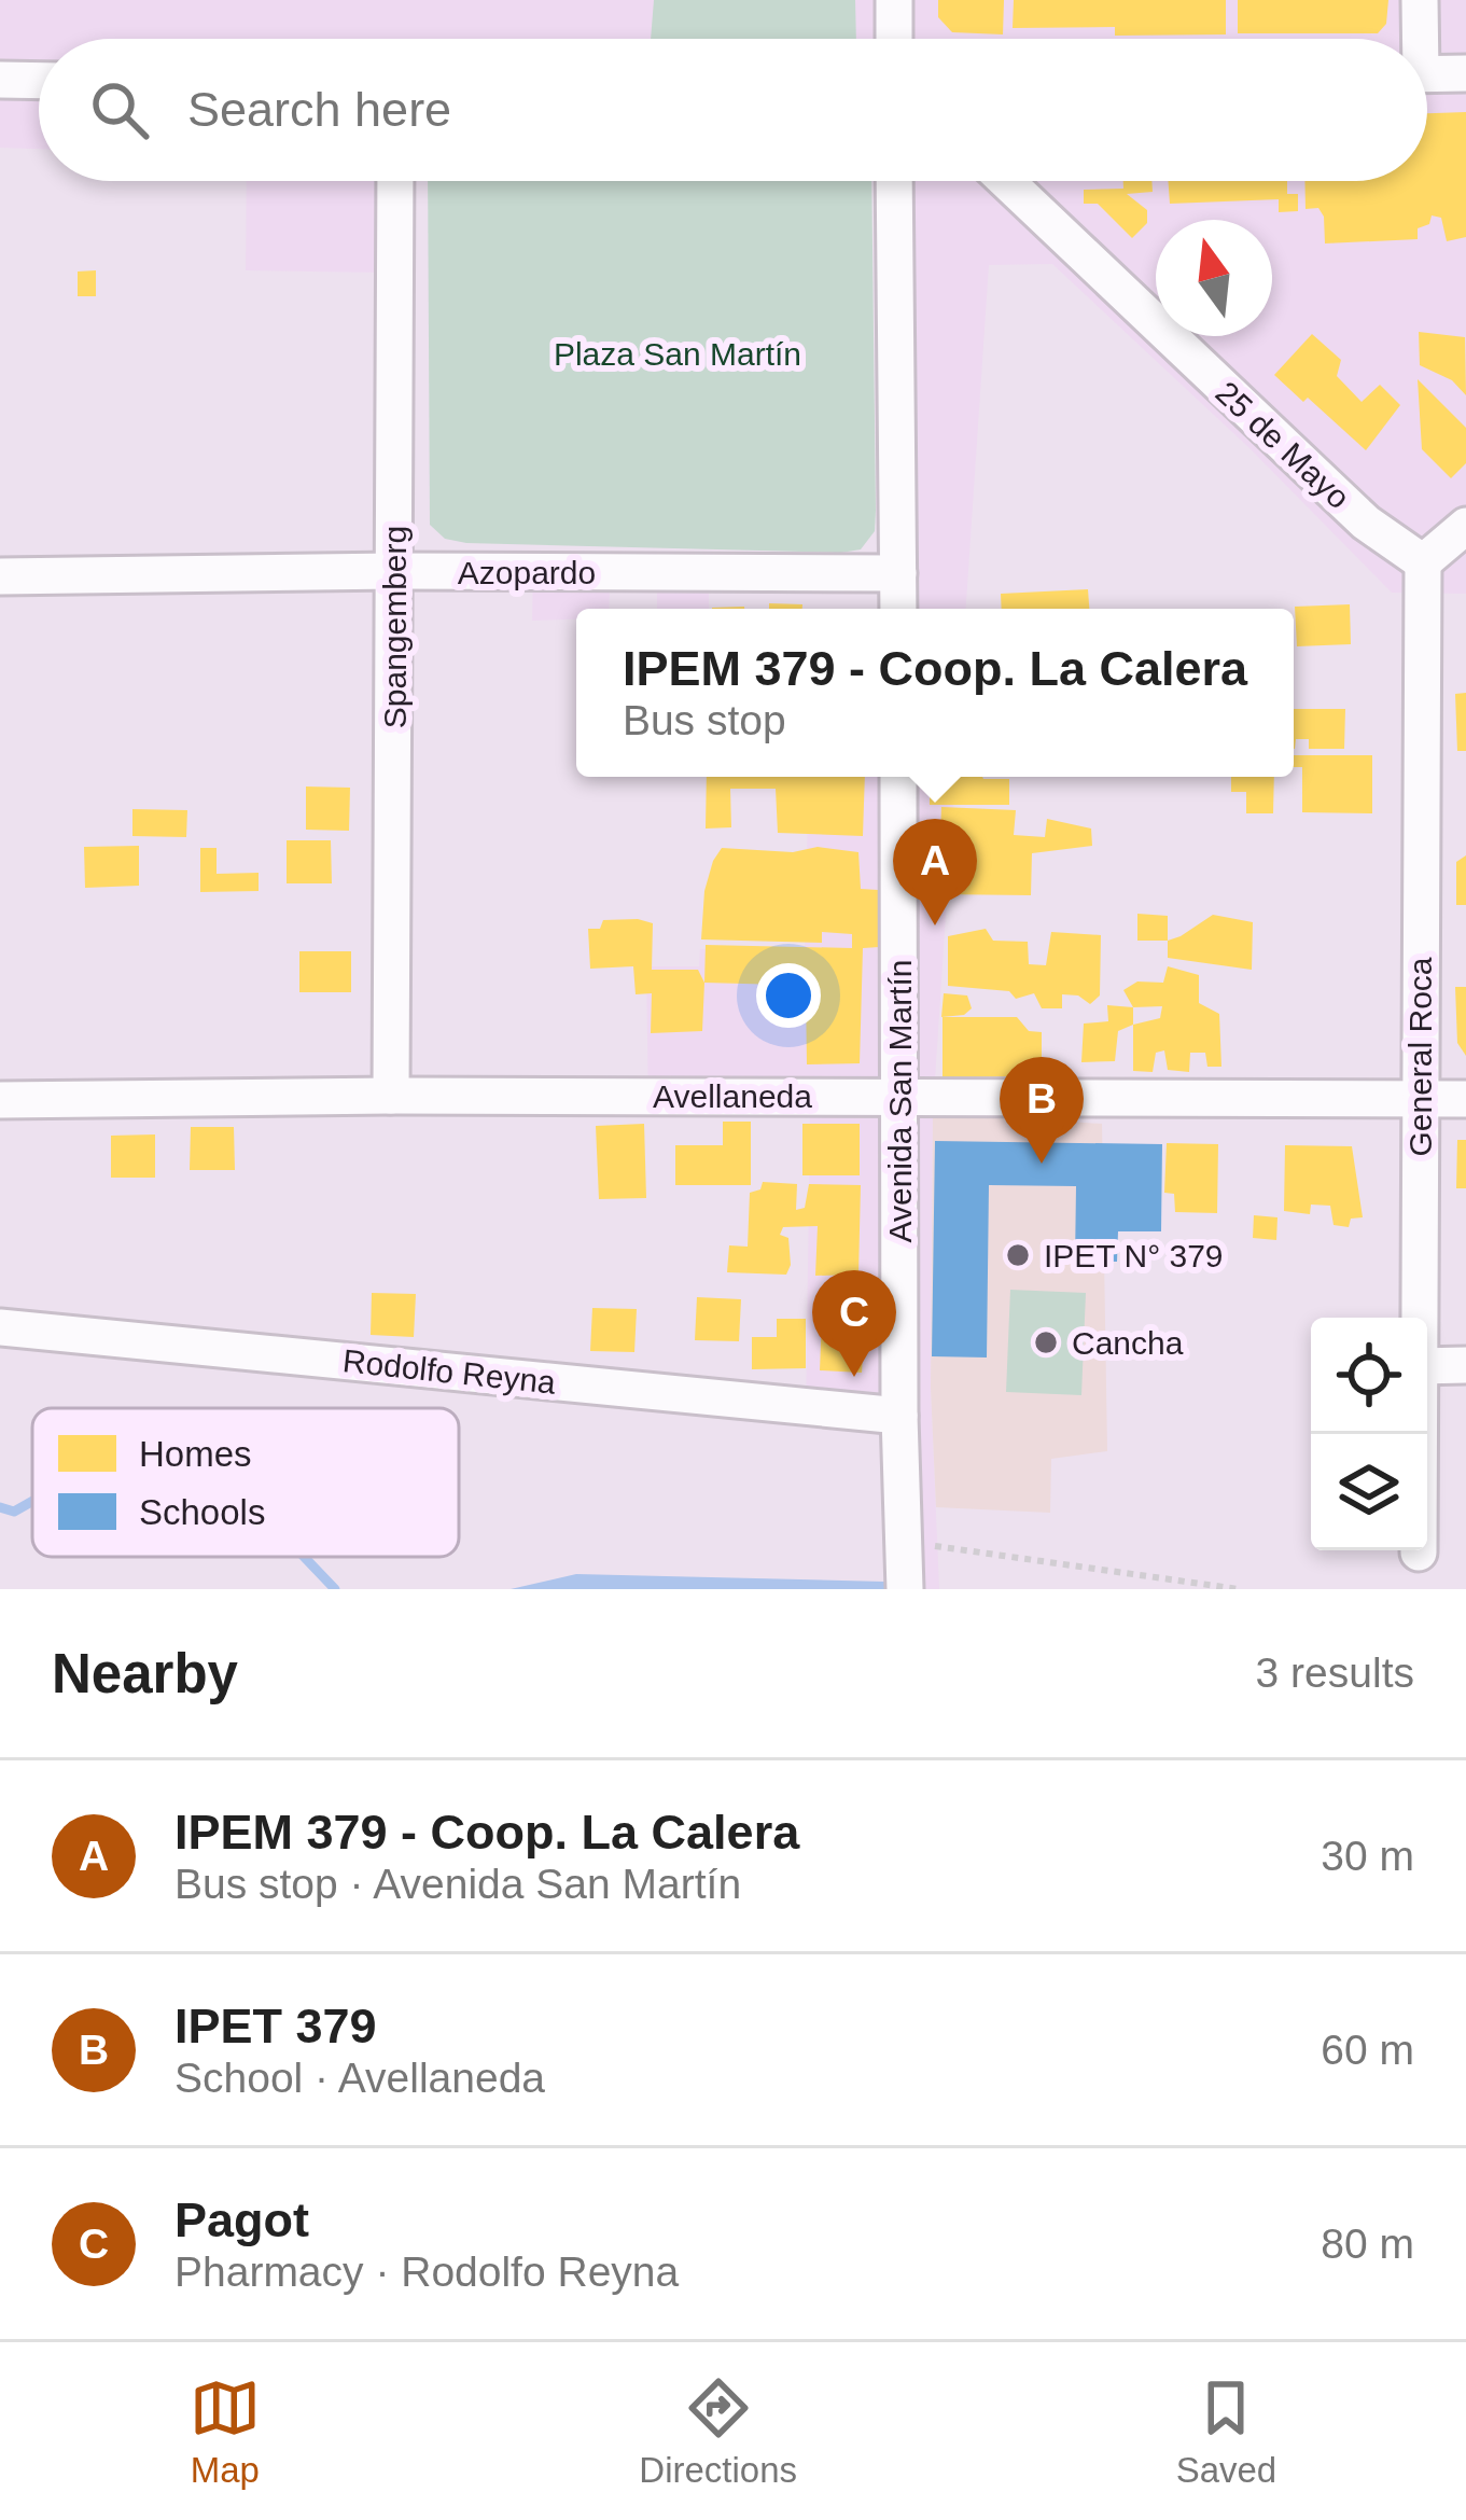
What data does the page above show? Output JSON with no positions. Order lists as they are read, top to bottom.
{
  "streets": {
    "street": [
      "25 de Mayo",
      "Azopardo",
      "Spangemberg",
      "General Roca",
      "Avellaneda",
      "Avenida San Martín",
      "Rodolfo Reyna"
    ]
  },
  "crossings": [
    ["25 de Mayo", "General Roca"],
    ["Azopardo", "Spangemberg"],
    ["Spangemberg", "Avellaneda"],
    ["General Roca", "Avellaneda"],
    ["Avellaneda", "Avenida San Martín"],
    ["Avenida San Martín", "Rodolfo Reyna"]
  ],
  "parks": ["Plaza San Martín"],
  "places": ["IPET N° 379", "Cancha"],
  "legend": ["Homes", "Schools"],
  "north": "top",
  "page": {
    "search": "Search here",
    "popup": ["IPEM 379 - Coop. La Calera", "Bus stop"],
    "pins": ["A", "B", "C"],
    "heading": ["Nearby", "3 results"],
    "list": [
      {
        "mark": "A",
        "name": "IPEM 379 - Coop. La Calera",
        "note": "Bus stop · Avenida San Martín",
        "value": "30 m"
      },
      {
        "mark": "B",
        "name": "IPET 379",
        "note": "School · Avellaneda",
        "value": "60 m"
      },
      {
        "mark": "C",
        "name": "Pagot",
        "note": "Pharmacy · Rodolfo Reyna",
        "value": "80 m"
      }
    ],
    "nav": ["Map", "Directions", "Saved"]
  }
}
